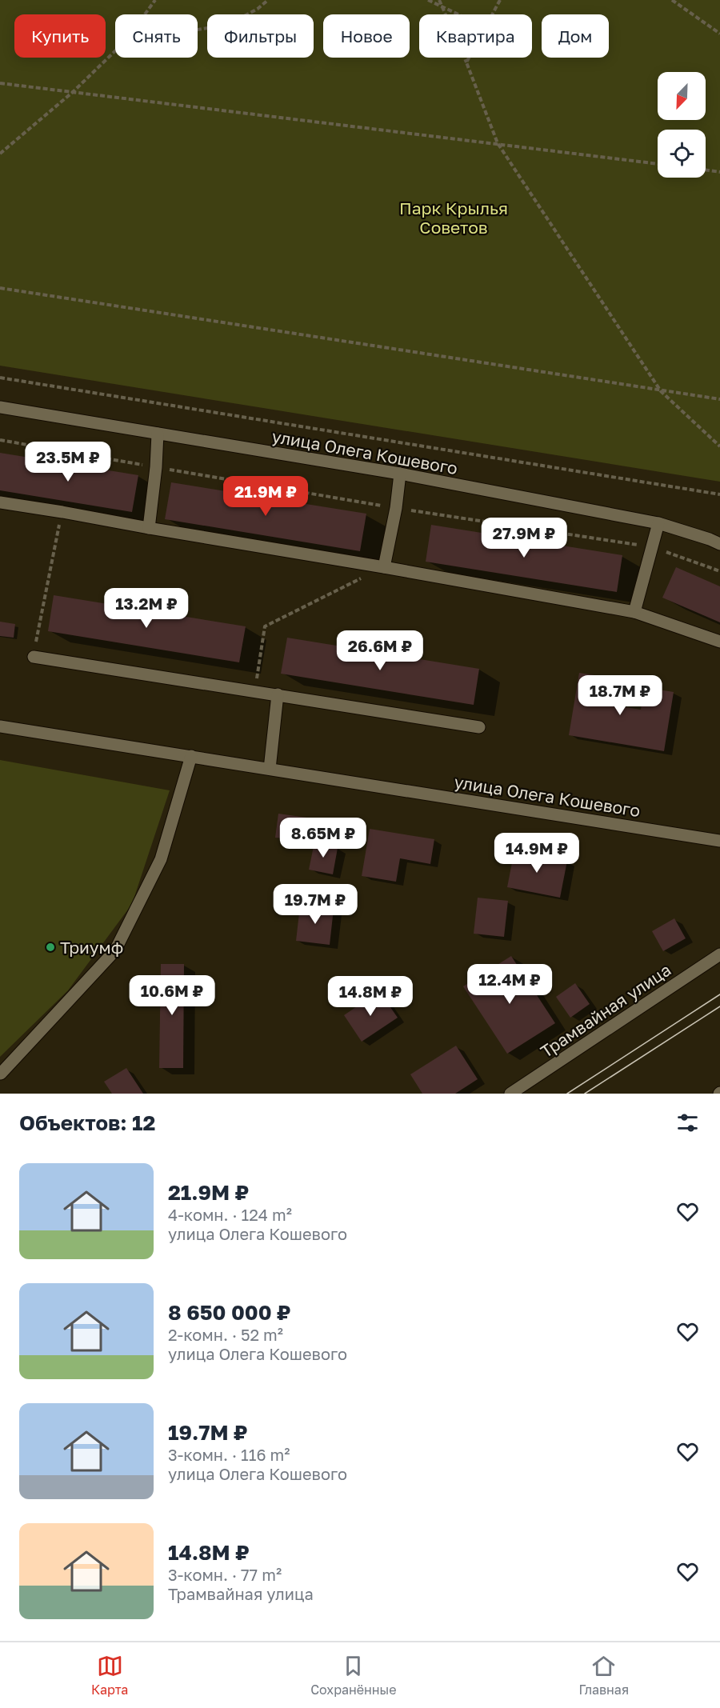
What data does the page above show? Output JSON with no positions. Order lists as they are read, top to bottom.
{
  "streets": {
    "street": ["улица Олега Кошевого", "Трамвайная улица"]
  },
  "parks": ["Парк Крылья Советов"],
  "places": ["Триумф"],
  "north": "bottom left",
  "page": {
    "chip": [
      "Купить",
      "Снять",
      "Фильтры",
      "Новое",
      "Квартира",
      "Дом"
    ],
    "price": [
      "23.5M ₽",
      "21.9M ₽",
      "27.9M ₽",
      "13.2M ₽",
      "26.6M ₽",
      "18.7M ₽",
      "8.65M ₽",
      "14.9M ₽",
      "19.7M ₽",
      "12.4M ₽",
      "10.6M ₽",
      "14.8M ₽"
    ],
    "heading": "Объектов: 12",
    "list": [
      {
        "name": "21.9M ₽",
        "note": "4-комн. · 124 m² · улица Олега Кошевого"
      },
      {
        "name": "8 650 000 ₽",
        "note": "2-комн. · 52 m² · улица Олега Кошевого"
      },
      {
        "name": "19.7M ₽",
        "note": "3-комн. · 116 m² · улица Олега Кошевого"
      },
      {
        "name": "14.8M ₽",
        "note": "3-комн. · 77 m² · Трамвайная улица"
      }
    ],
    "tabs": ["Карта", "Сохранённые", "Главная"]
  }
}
